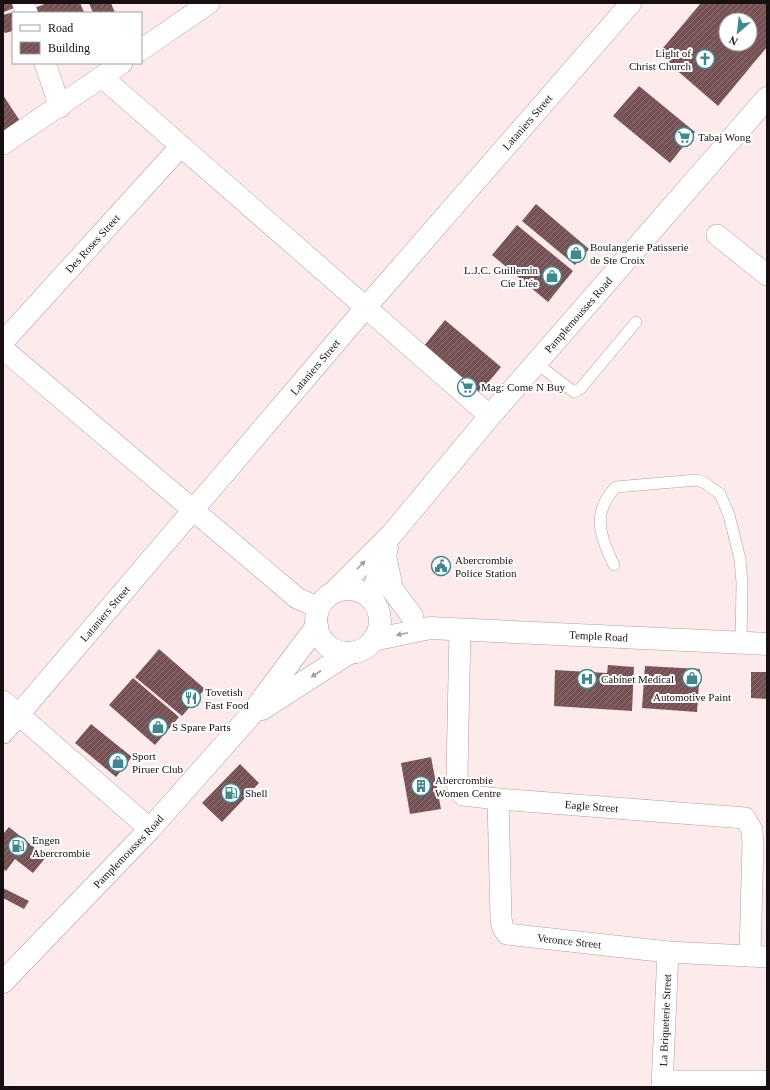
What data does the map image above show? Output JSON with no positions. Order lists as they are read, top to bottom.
{
  "streets": {
    "main road": ["Pamplemousses Road", "Temple Road"],
    "street": [
      "Lataniers Street",
      "Des Roses Street",
      "Eagle Street",
      "Veronce Street",
      "La Briqueterie Street"
    ]
  },
  "crossings": [
    ["Pamplemousses Road", "Temple Road"],
    ["Temple Road", "Eagle Street"],
    ["Eagle Street", "Veronce Street"],
    ["Veronce Street", "La Briqueterie Street"]
  ],
  "places": {
    "church": ["Light of Christ Church"],
    "supermarket": ["Tabaj Wong", "Mag: Come N Buy"],
    "shop": [
      "Boulangerie Patisserie de Ste Croix",
      "L.J.C. Guillemin Cie Ltée",
      "Automotive Paint",
      "S Spare Parts",
      "Sport Piruer Club"
    ],
    "public building": ["Abercrombie Police Station"],
    "hospital": ["Cabinet Medical"],
    "restaurant": ["Tovetish Fast Food"],
    "building": ["Abercrombie Women Centre"],
    "fuel station": ["Shell", "Engen Abercrombie"]
  },
  "legend": ["Road", "Building"],
  "north": "bottom left"
}
